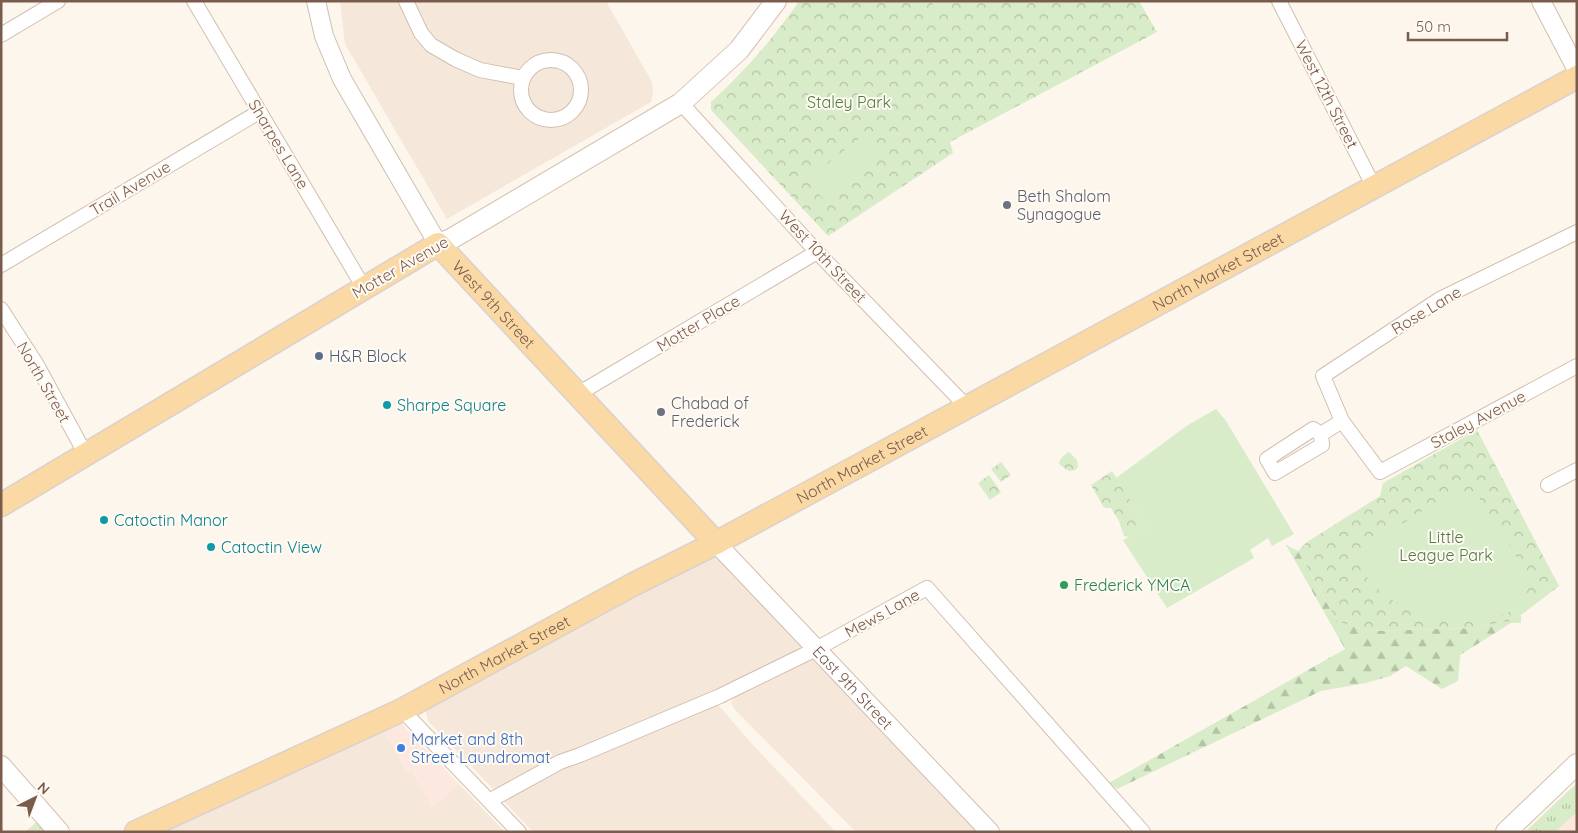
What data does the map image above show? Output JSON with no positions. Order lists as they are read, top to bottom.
{
  "streets": {
    "main road": ["Motter Avenue", "North Market Street", "West 9th Street"],
    "street": [
      "West 12th Street",
      "Sharpes Lane",
      "Trail Avenue",
      "West 10th Street",
      "Rose Lane",
      "Motter Place",
      "North Street",
      "Staley Avenue",
      "Mews Lane",
      "East 9th Street"
    ]
  },
  "crossings": [
    ["West 12th Street", "North Market Street"],
    ["Sharpes Lane", "Trail Avenue"],
    ["Sharpes Lane", "Motter Avenue"],
    ["West 10th Street", "Motter Avenue"],
    ["West 10th Street", "North Market Street"],
    ["West 10th Street", "Motter Place"],
    ["Motter Avenue", "West 9th Street"],
    ["Motter Avenue", "North Street"],
    ["North Market Street", "West 9th Street"],
    ["North Market Street", "East 9th Street"],
    ["West 9th Street", "Motter Place"],
    ["West 9th Street", "East 9th Street"],
    ["Rose Lane", "Staley Avenue"],
    ["Mews Lane", "East 9th Street"]
  ],
  "parks": ["Staley Park", "Little League Park"],
  "places": [
    "Beth Shalom Synagogue",
    "H&R Block",
    "Sharpe Square",
    "Chabad of Frederick",
    "Catoctin Manor",
    "Catoctin View",
    "Frederick YMCA",
    "Market and 8th Street Laundromat"
  ],
  "scale_bar": "50 m",
  "north": "top right"
}
